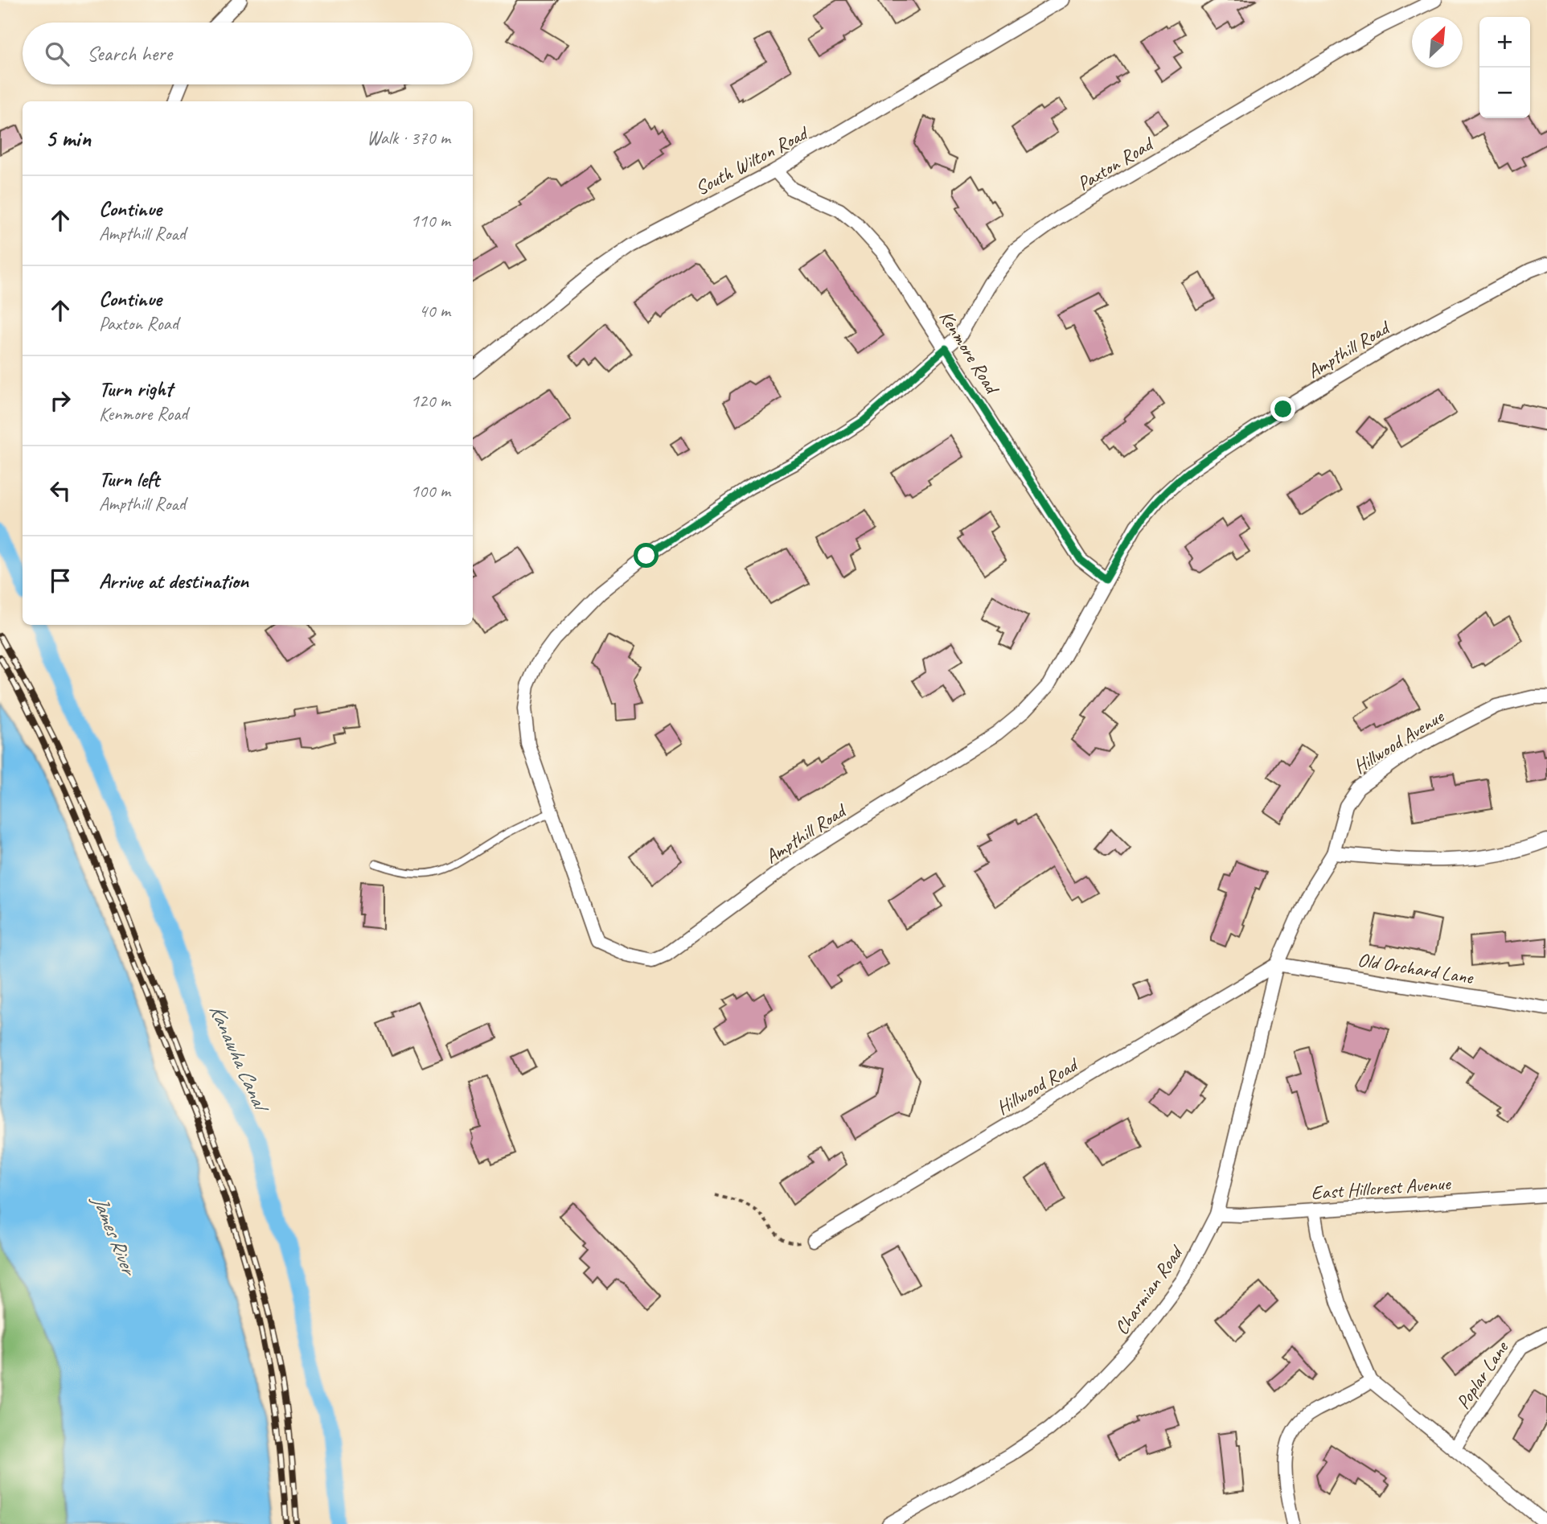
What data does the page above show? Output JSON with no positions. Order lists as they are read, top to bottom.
{
  "streets": {
    "street": [
      "South Wilton Road",
      "Paxton Road",
      "Ampthill Road",
      "Kenmore Road",
      "Hillwood Avenue",
      "Old Orchard Lane",
      "Hillwood Road",
      "East Hillcrest Avenue",
      "Charmian Road",
      "Poplar Lane"
    ]
  },
  "crossings": [
    ["South Wilton Road", "Kenmore Road"],
    ["Paxton Road", "Ampthill Road"],
    ["Paxton Road", "Kenmore Road"],
    ["Ampthill Road", "Kenmore Road"],
    ["Hillwood Avenue", "Old Orchard Lane"],
    ["Hillwood Avenue", "Hillwood Road"],
    ["Hillwood Avenue", "Charmian Road"],
    ["Old Orchard Lane", "Hillwood Road"],
    ["Old Orchard Lane", "Charmian Road"],
    ["Hillwood Road", "Charmian Road"],
    ["East Hillcrest Avenue", "Charmian Road"]
  ],
  "water": ["Kanawha Canal", "James River"],
  "north": "top right",
  "page": {
    "map_buttons": ["+", "−"],
    "search": "Search here",
    "heading": ["5 min", "Walk · 370 m"],
    "list": [
      ["Continue", "Ampthill Road", "110 m"],
      ["Continue", "Paxton Road", "40 m"],
      ["Turn right", "Kenmore Road", "120 m"],
      ["Turn left", "Ampthill Road", "100 m"],
      "Arrive at destination"
    ]
  }
}
